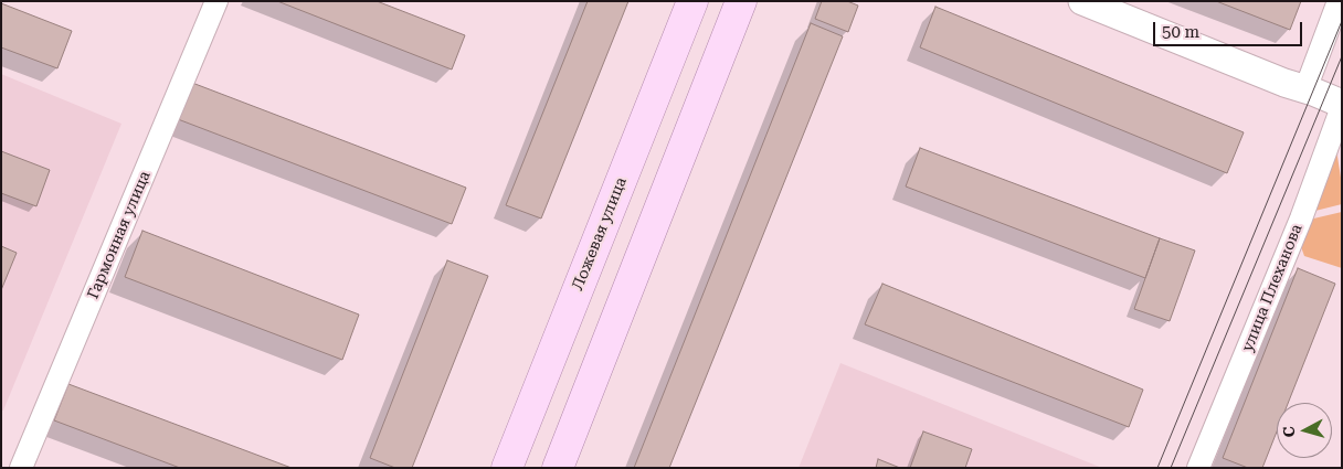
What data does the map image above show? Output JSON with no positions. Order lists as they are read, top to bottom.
{
  "streets": {
    "main road": ["Ложевая улица"],
    "street": ["Гармонная улица", "улица Плеханова"]
  },
  "scale_bar": "50 m",
  "north": "left"
}
